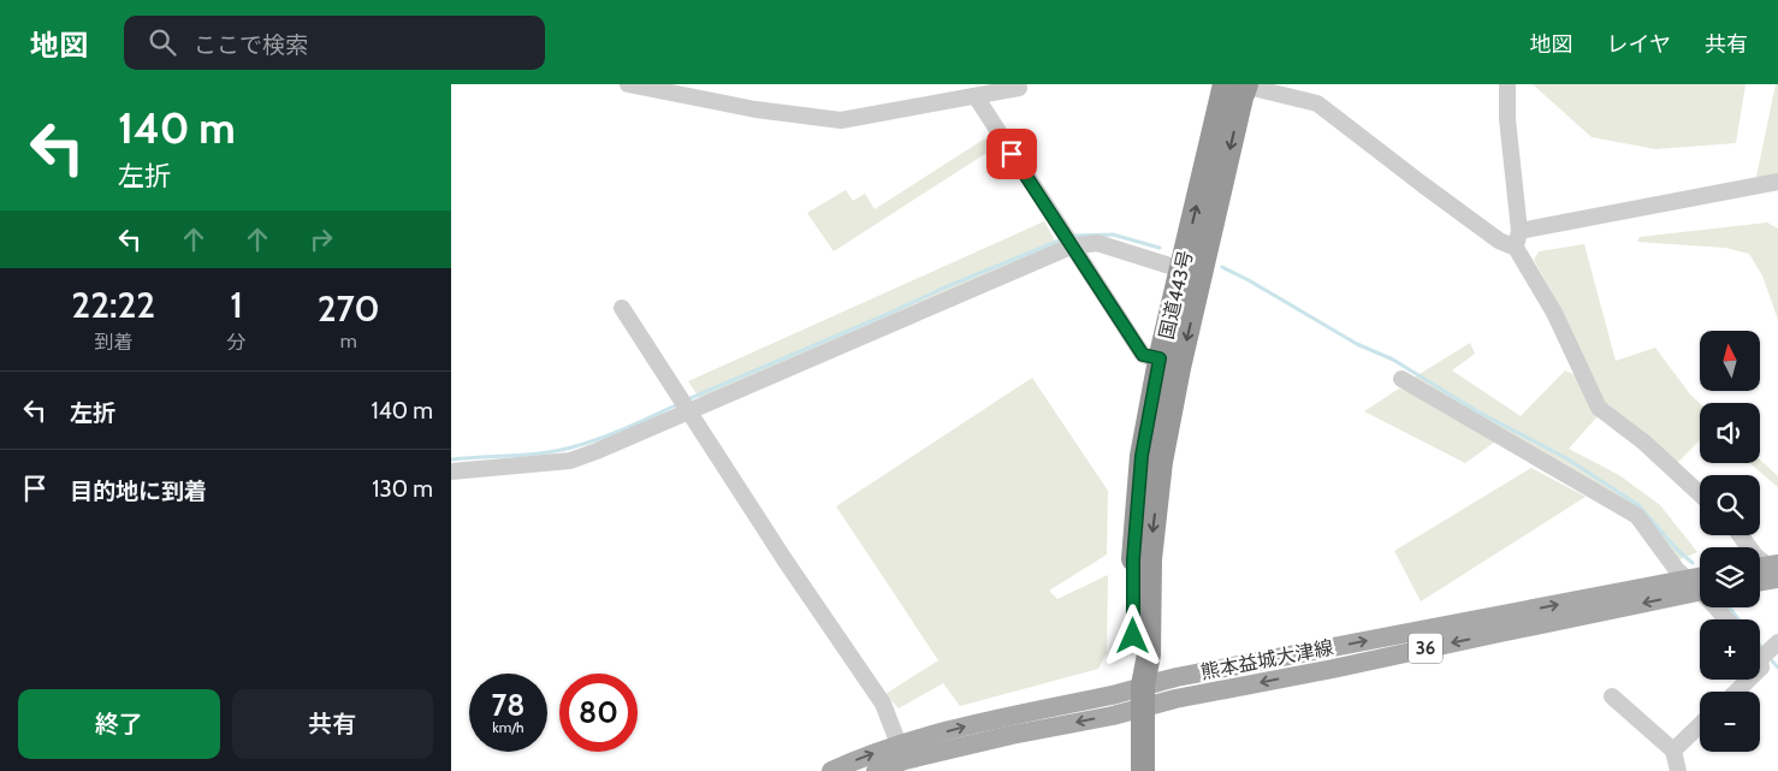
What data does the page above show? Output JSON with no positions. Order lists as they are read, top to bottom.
{
  "streets": {
    "highway": ["国道443号"],
    "main road": ["36", "熊本益城大津線"]
  },
  "crossings": [
    ["国道443号", "熊本益城大津線"]
  ],
  "north": "top",
  "page": {
    "header": "地図",
    "search": "ここで検索",
    "nav": ["地図", "レイヤ", "共有"],
    "turn": ["140 m", "左折"],
    "eta": [
      "22:22",
      "到着",
      "1",
      "分",
      "270",
      "m"
    ],
    "map_buttons": ["+", "−"],
    "list": [
      {
        "name": "左折",
        "value": "140 m"
      },
      {
        "name": "目的地に到着",
        "value": "130 m"
      }
    ],
    "speed": "78 km/h",
    "limit": "80",
    "buttons": ["終了", "共有"]
  }
}
